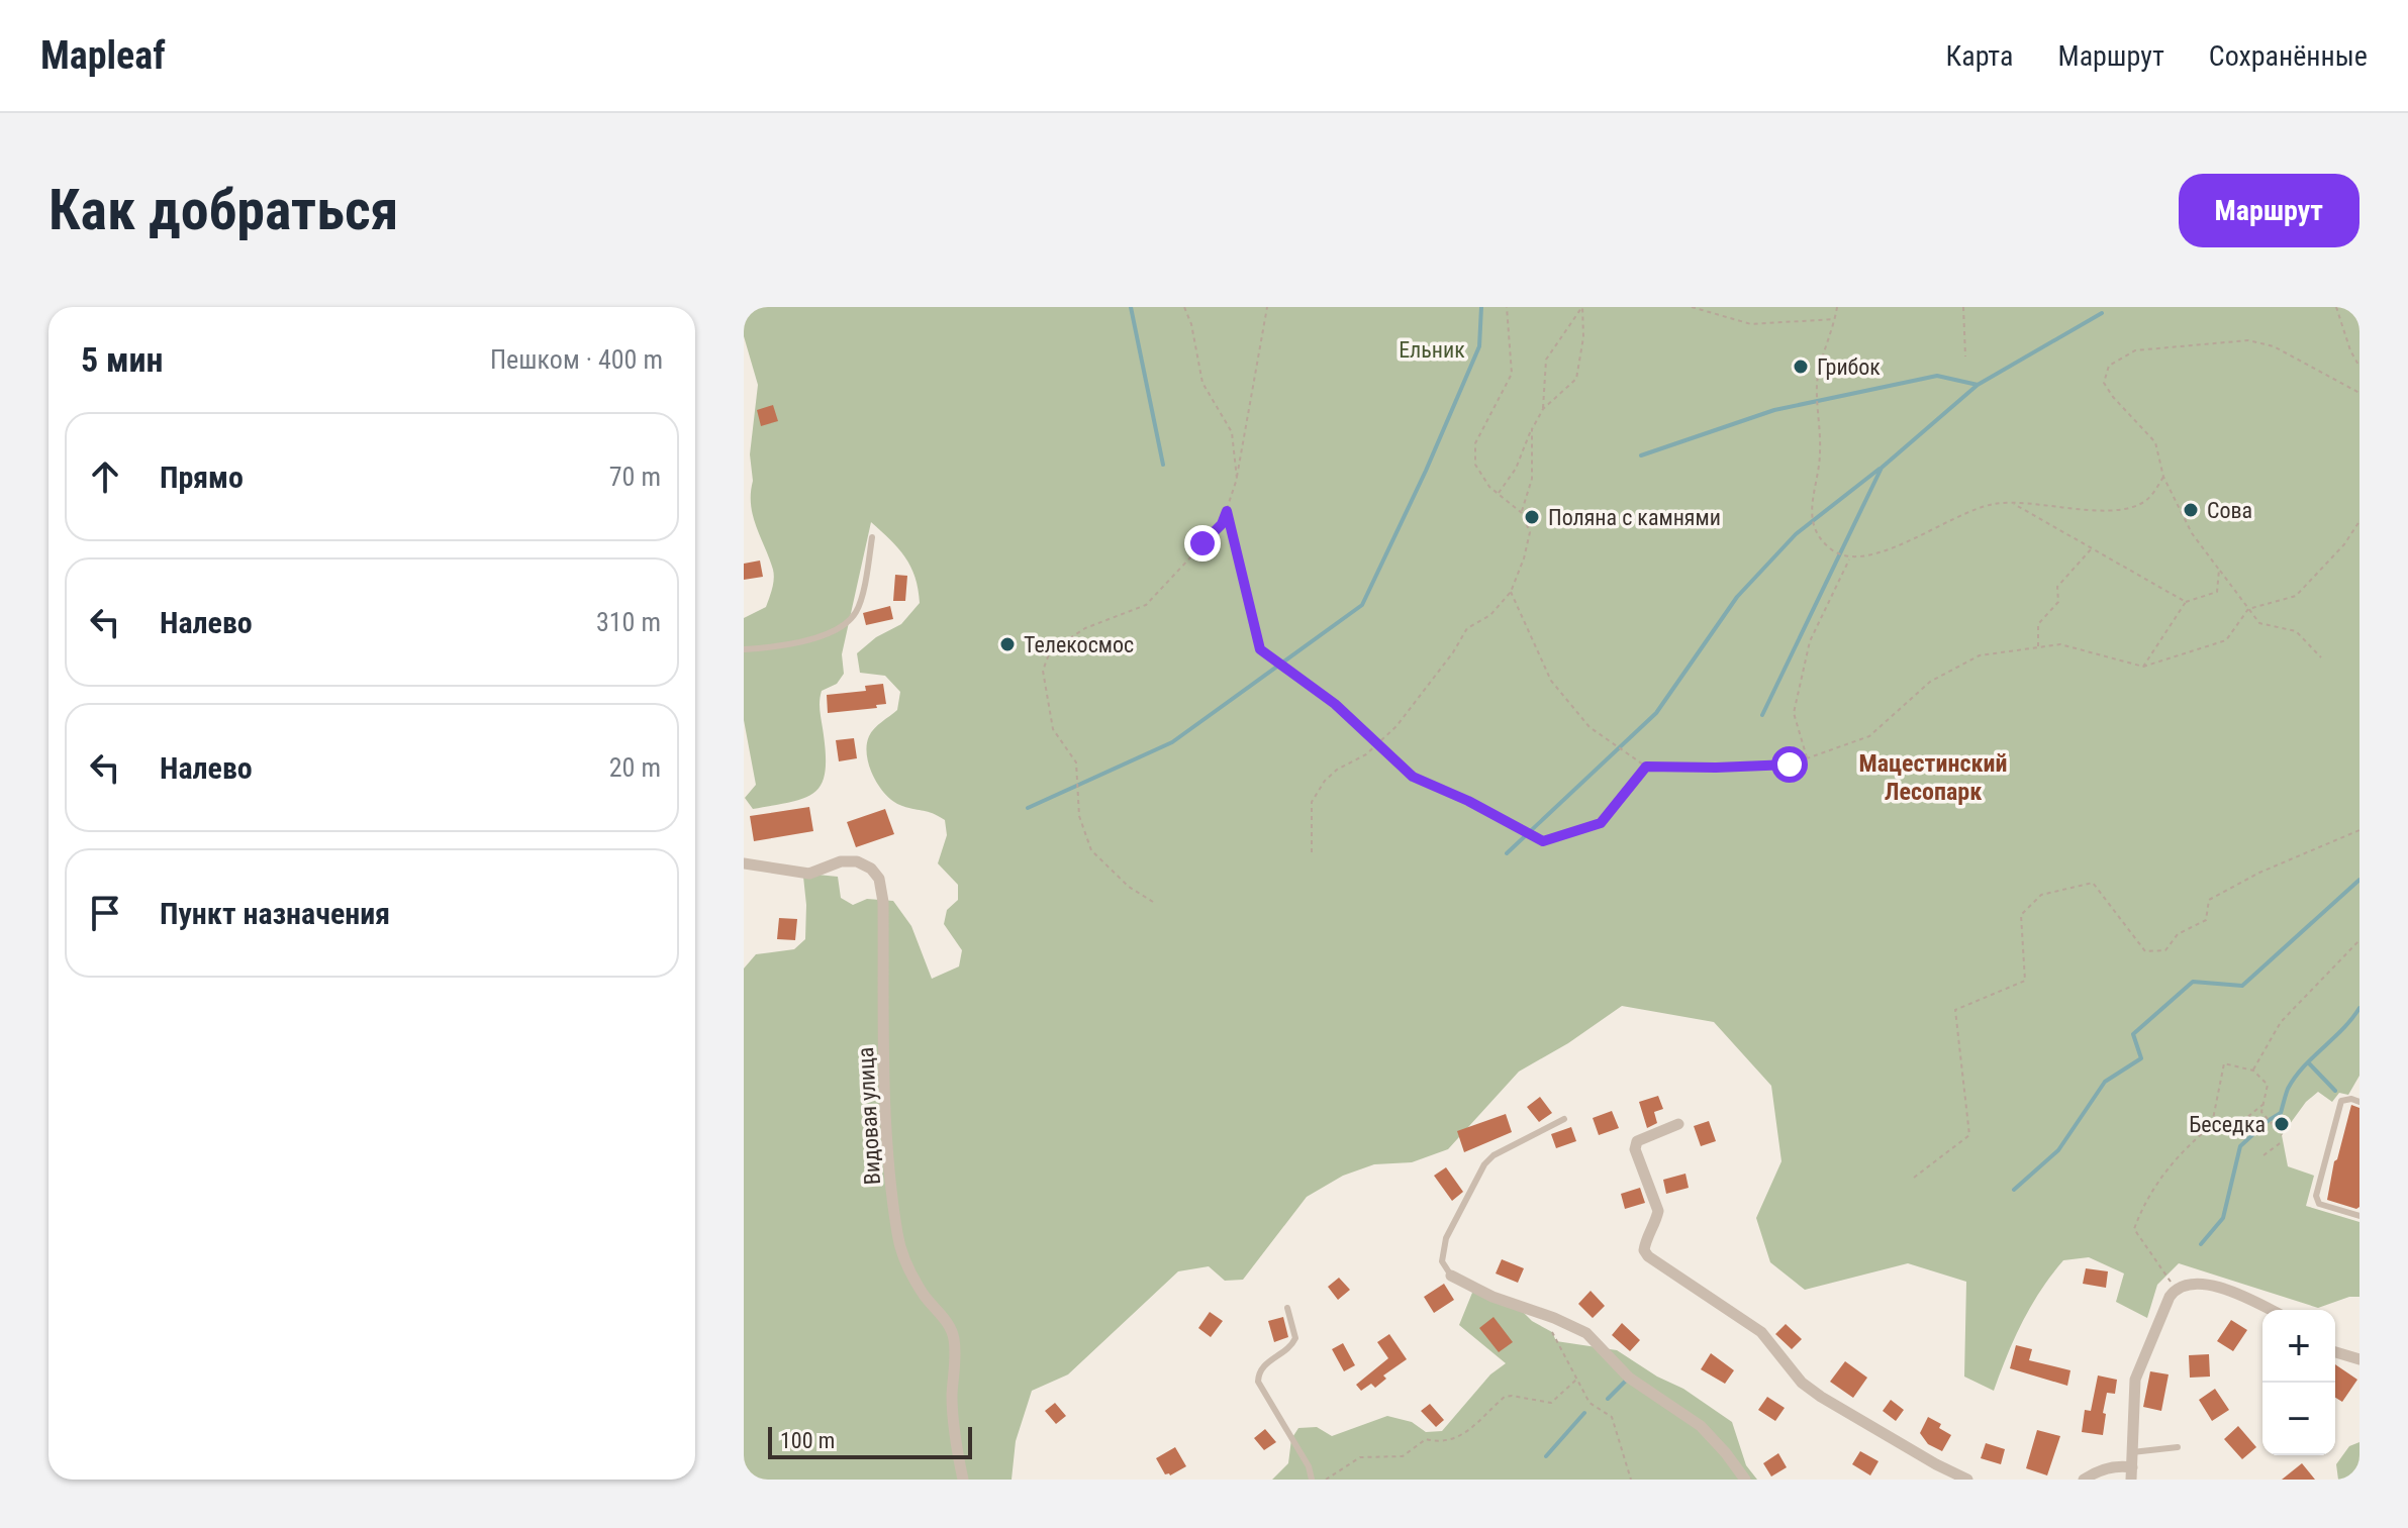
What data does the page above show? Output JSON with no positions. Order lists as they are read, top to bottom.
{
  "streets": {
    "street": ["Видовая улица"]
  },
  "districts": ["Мацестинский Лесопарк"],
  "parks": ["Ельник"],
  "places": [
    "Грибок",
    "Сова",
    "Поляна с камнями",
    "Телекосмос",
    "Беседка"
  ],
  "scale_bar": "100 m",
  "page": {
    "header": "Mapleaf",
    "nav": ["Карта", "Маршрут", "Сохранённые"],
    "buttons": "Маршрут",
    "title": "Как добраться",
    "heading": ["5 мин", "Пешком · 400 m"],
    "list": [
      ["Прямо", "70 m"],
      ["Налево", "310 m"],
      ["Налево", "20 m"],
      "Пункт назначения"
    ],
    "map_buttons": ["+", "−"],
    "scale": "100 m"
  }
}
